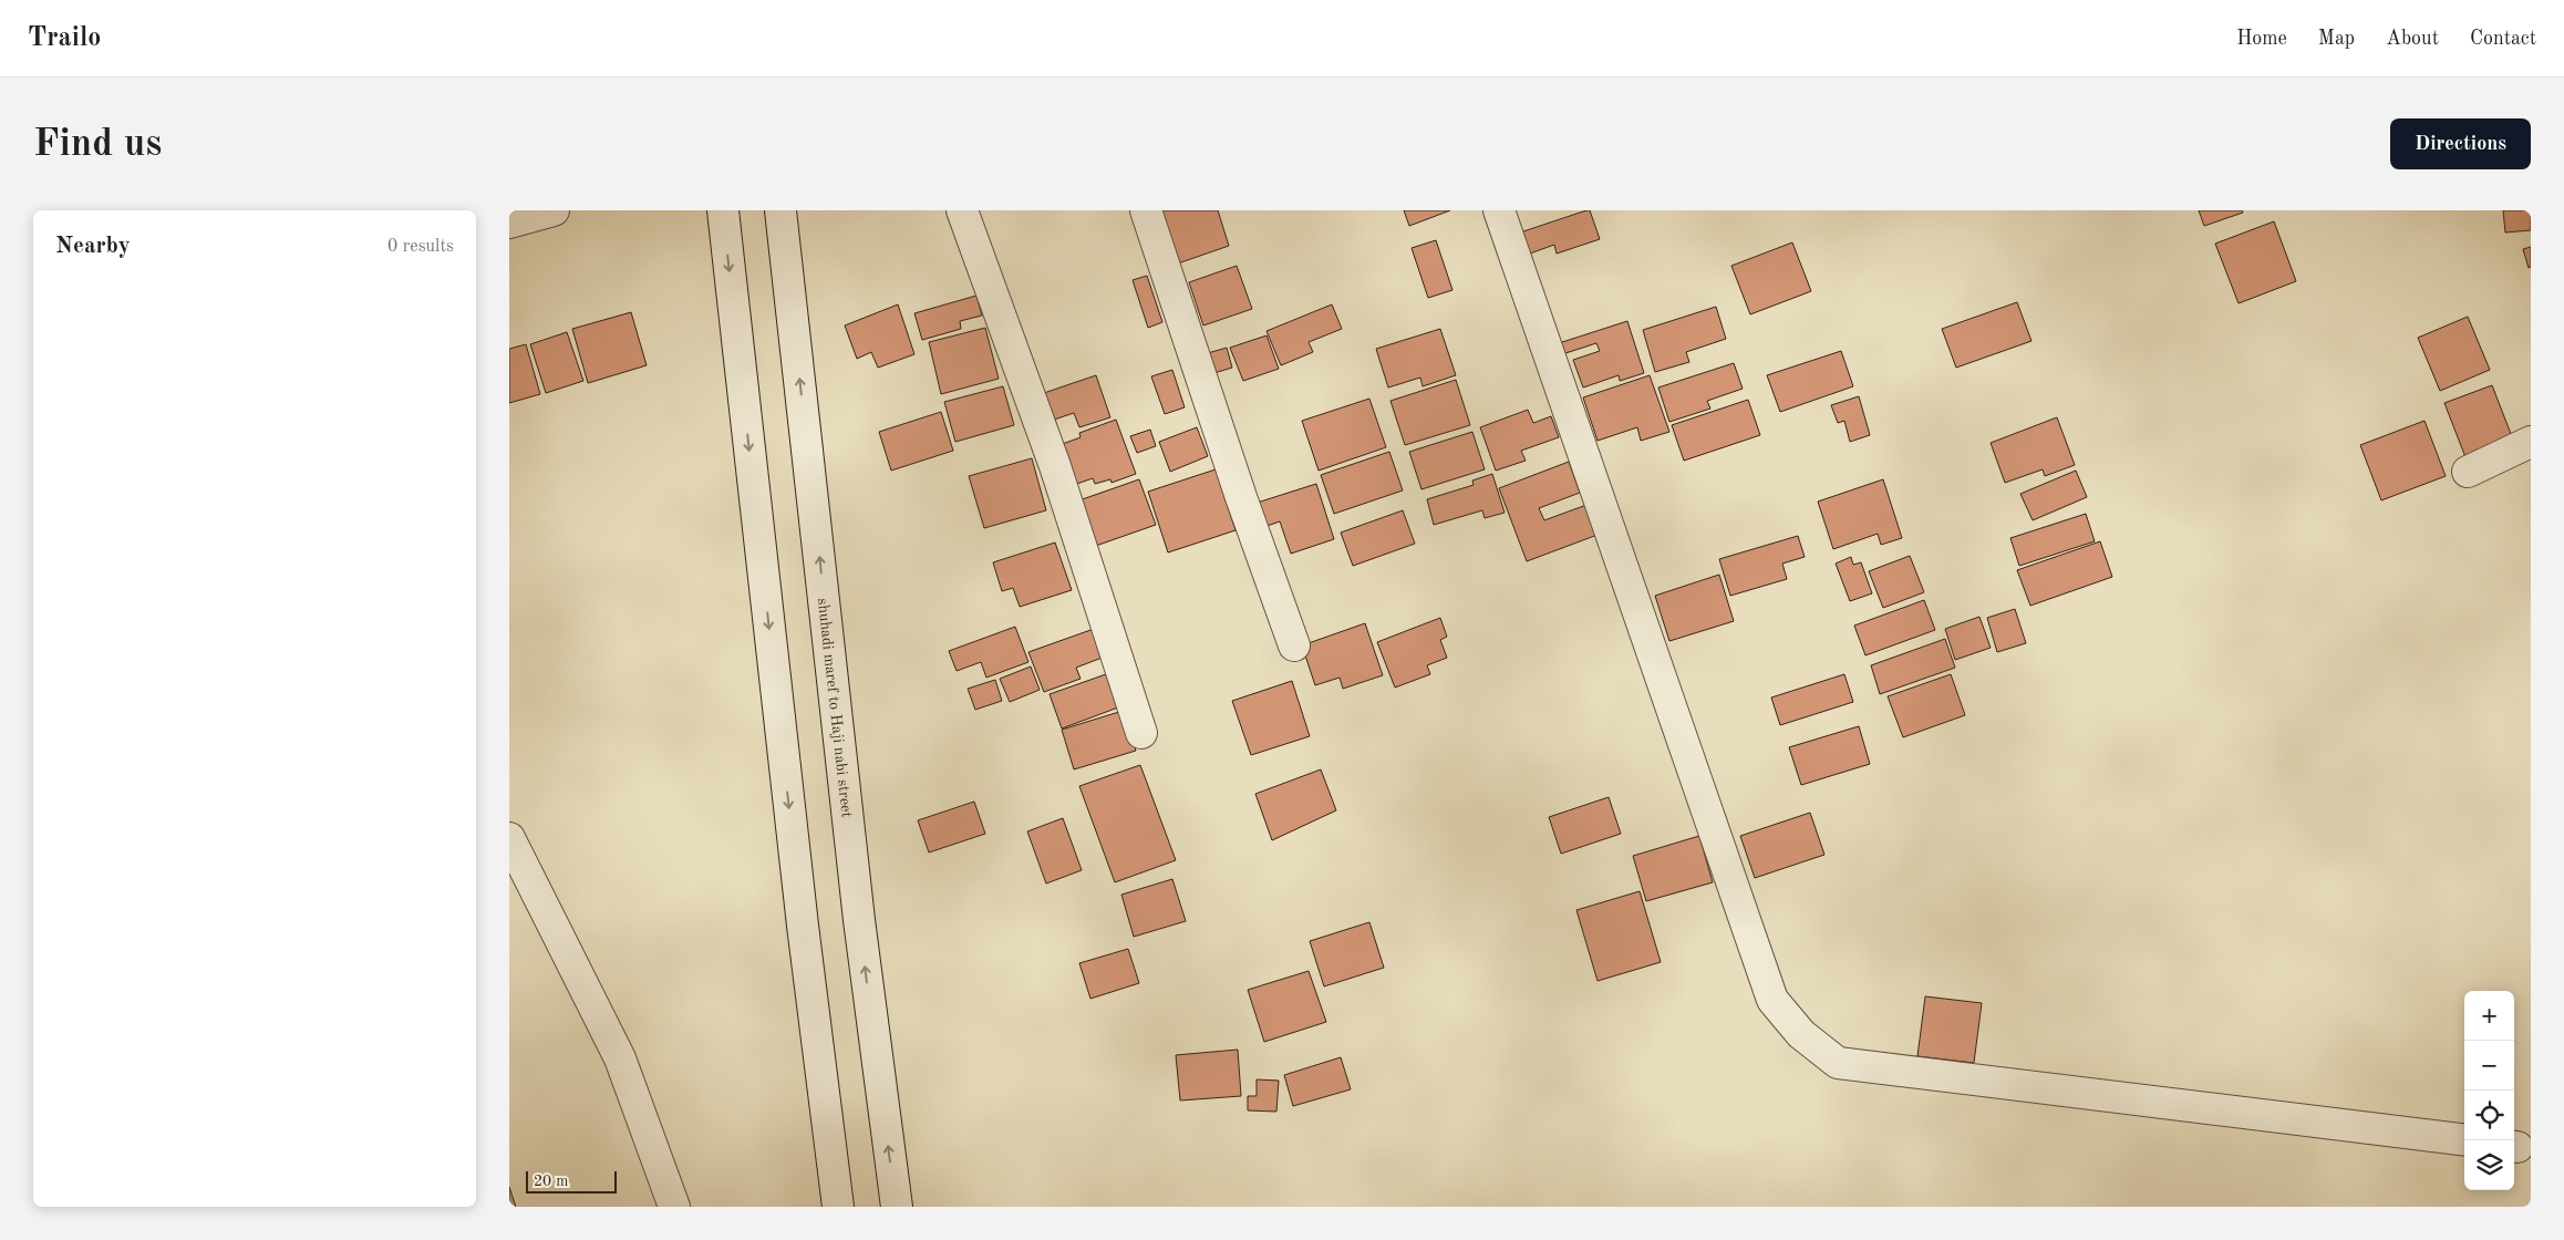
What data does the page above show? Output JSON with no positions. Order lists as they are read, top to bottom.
{
  "streets": {
    "street": ["shuhadi maref to Haji nabi street"]
  },
  "scale_bar": "20 m",
  "page": {
    "header": "Trailo",
    "nav": [
      "Home",
      "Map",
      "About",
      "Contact"
    ],
    "buttons": "Directions",
    "title": "Find us",
    "heading": ["Nearby", "0 results"],
    "map_buttons": ["+", "−"],
    "scale": "20 m"
  }
}
